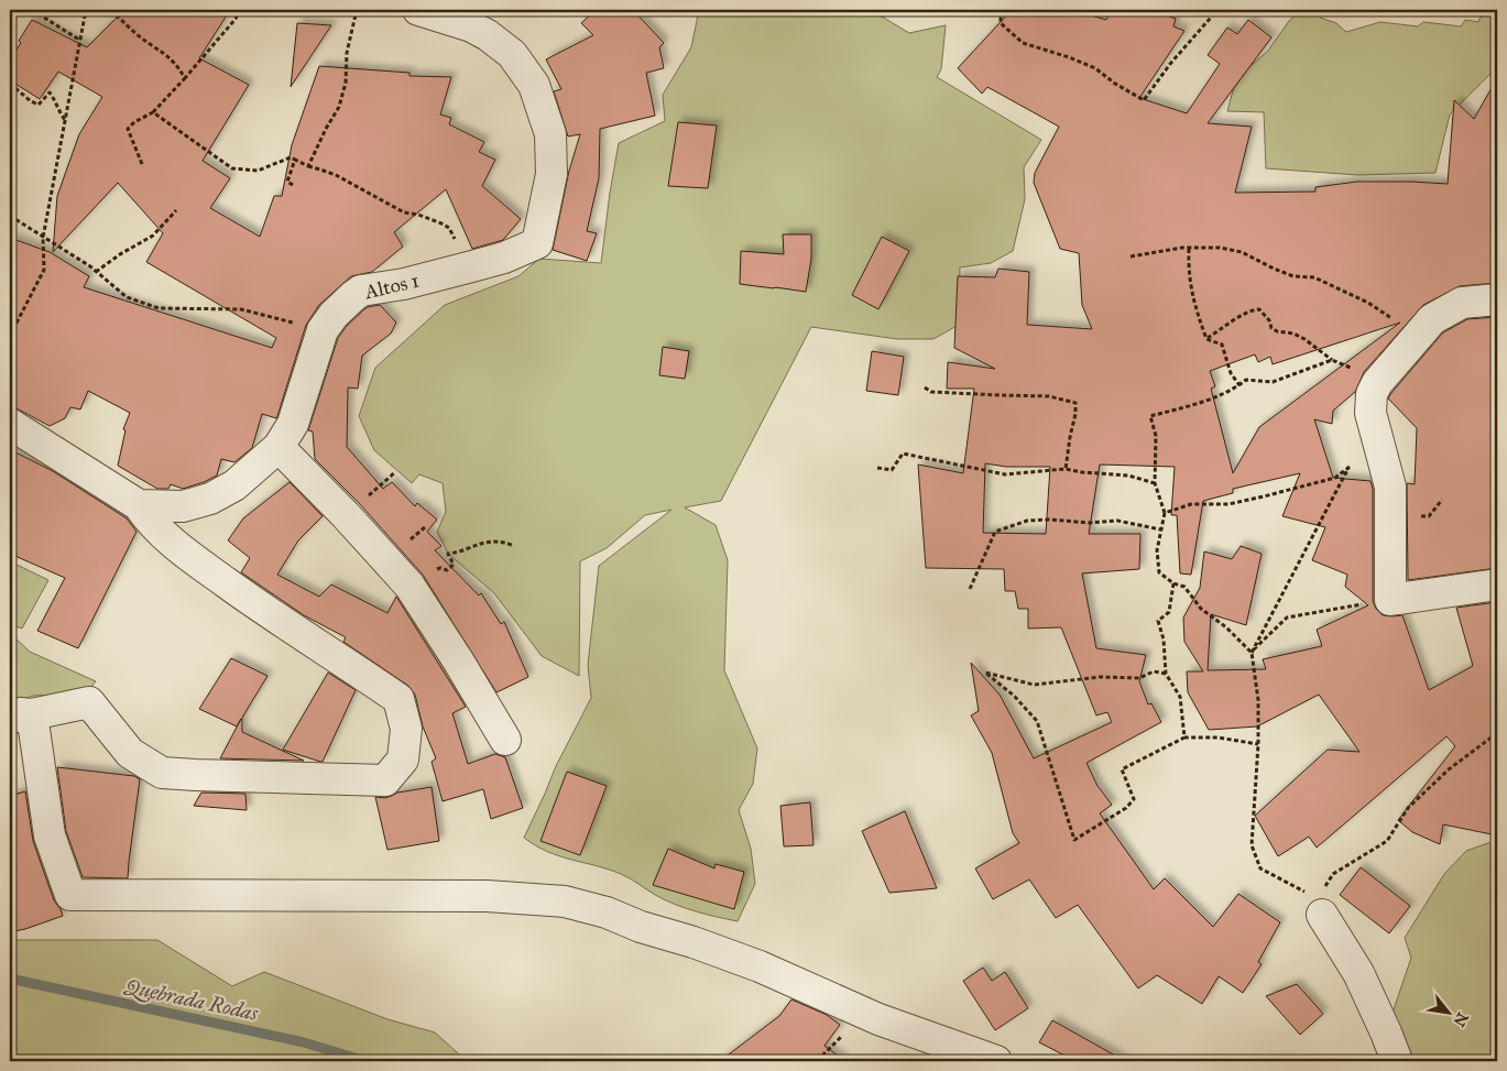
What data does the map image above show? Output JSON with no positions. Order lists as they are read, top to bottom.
{
  "streets": {
    "street": ["Altos 1"]
  },
  "water": ["Quebrada Rodas"],
  "north": "bottom right"
}
